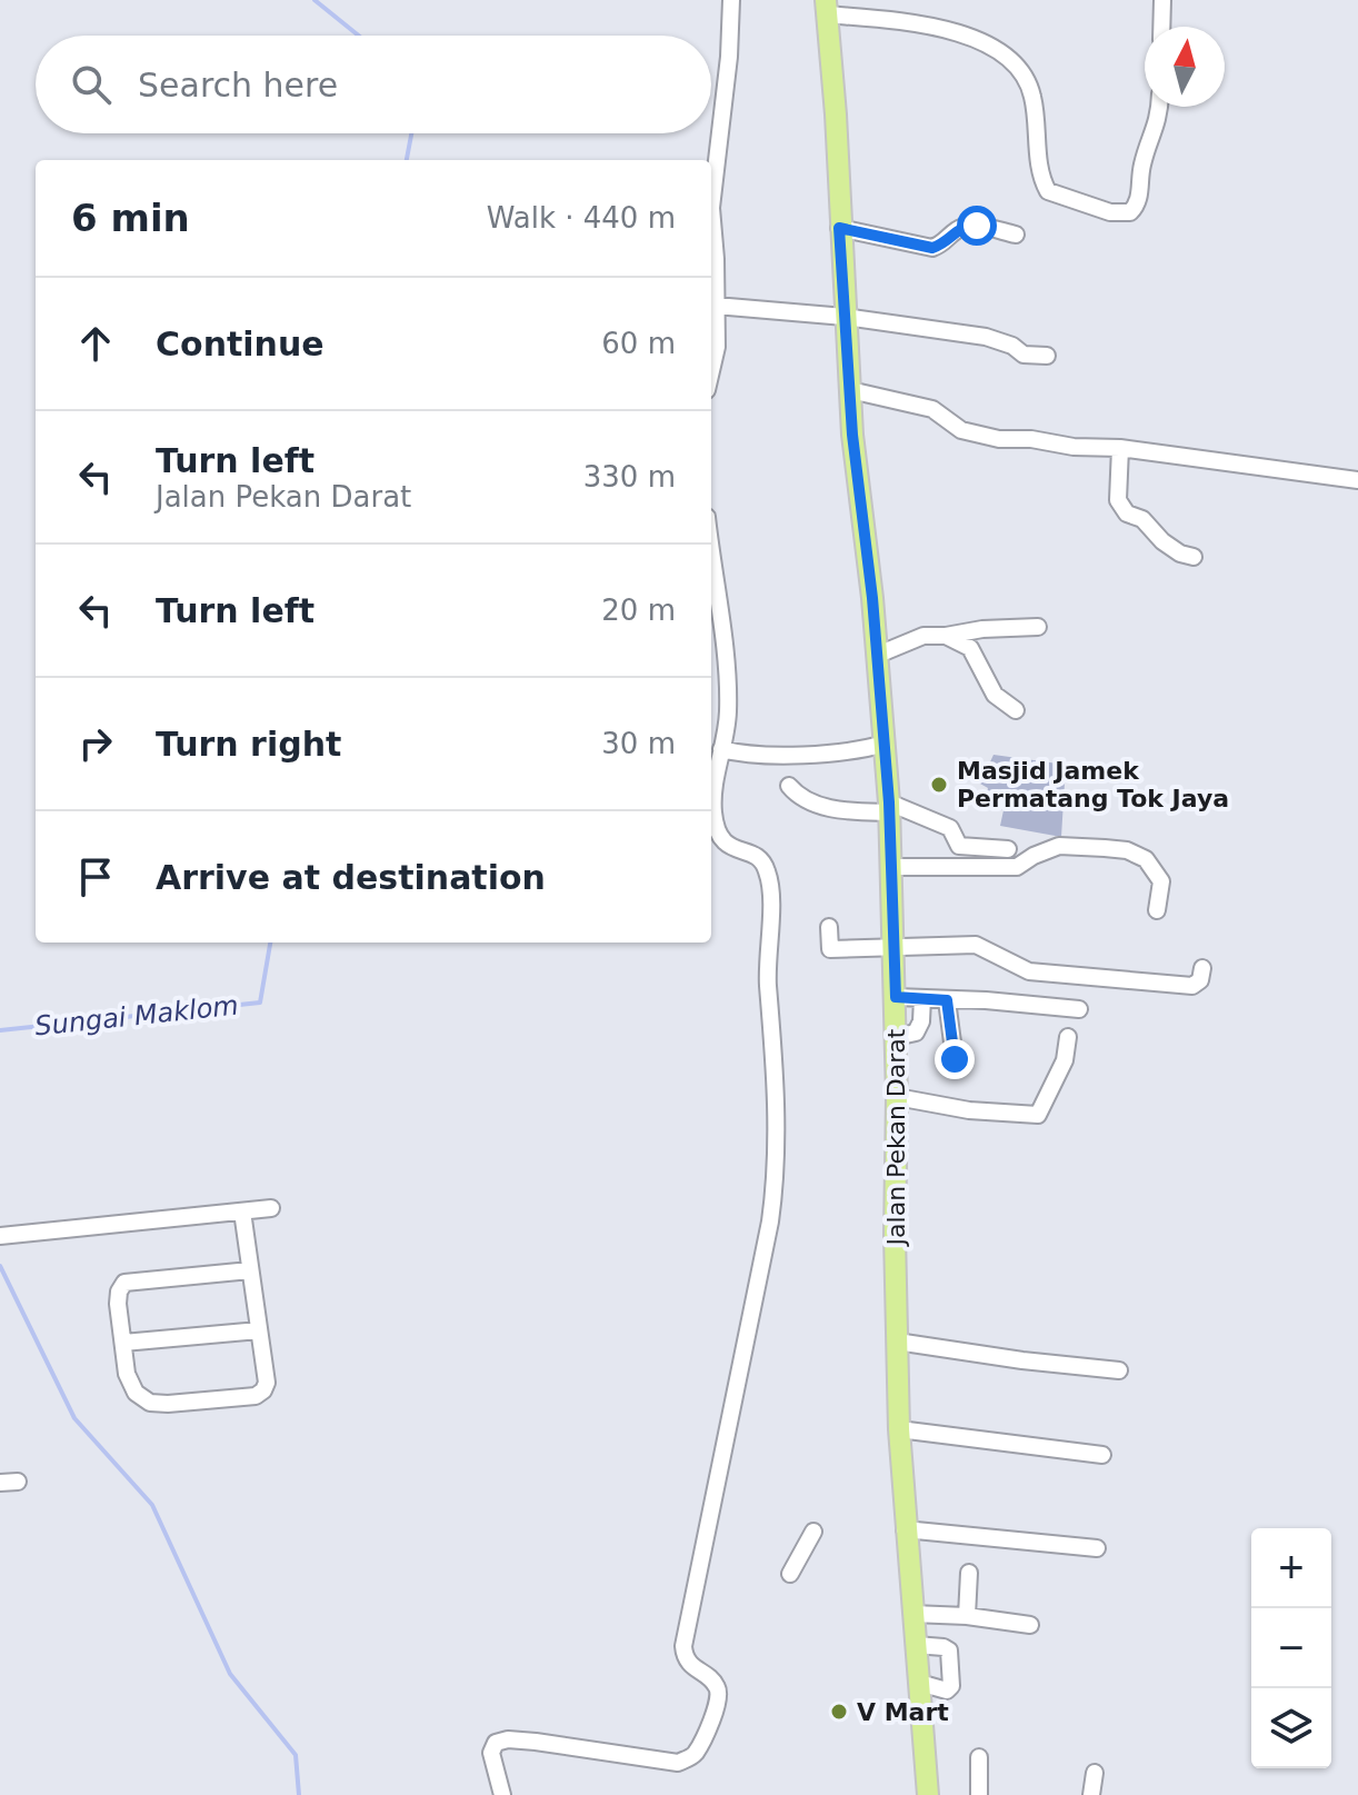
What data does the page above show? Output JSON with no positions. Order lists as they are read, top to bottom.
{
  "streets": {
    "main road": ["Jalan Pekan Darat"]
  },
  "water": ["Sungai Maklom"],
  "places": ["Masjid Jamek Permatang Tok Jaya", "V Mart"],
  "north": "top",
  "page": {
    "search": "Search here",
    "heading": ["6 min", "Walk · 440 m"],
    "list": [
      ["Continue", "60 m"],
      ["Turn left", "Jalan Pekan Darat", "330 m"],
      ["Turn left", "20 m"],
      ["Turn right", "30 m"],
      "Arrive at destination"
    ],
    "map_buttons": ["+", "−"]
  }
}
